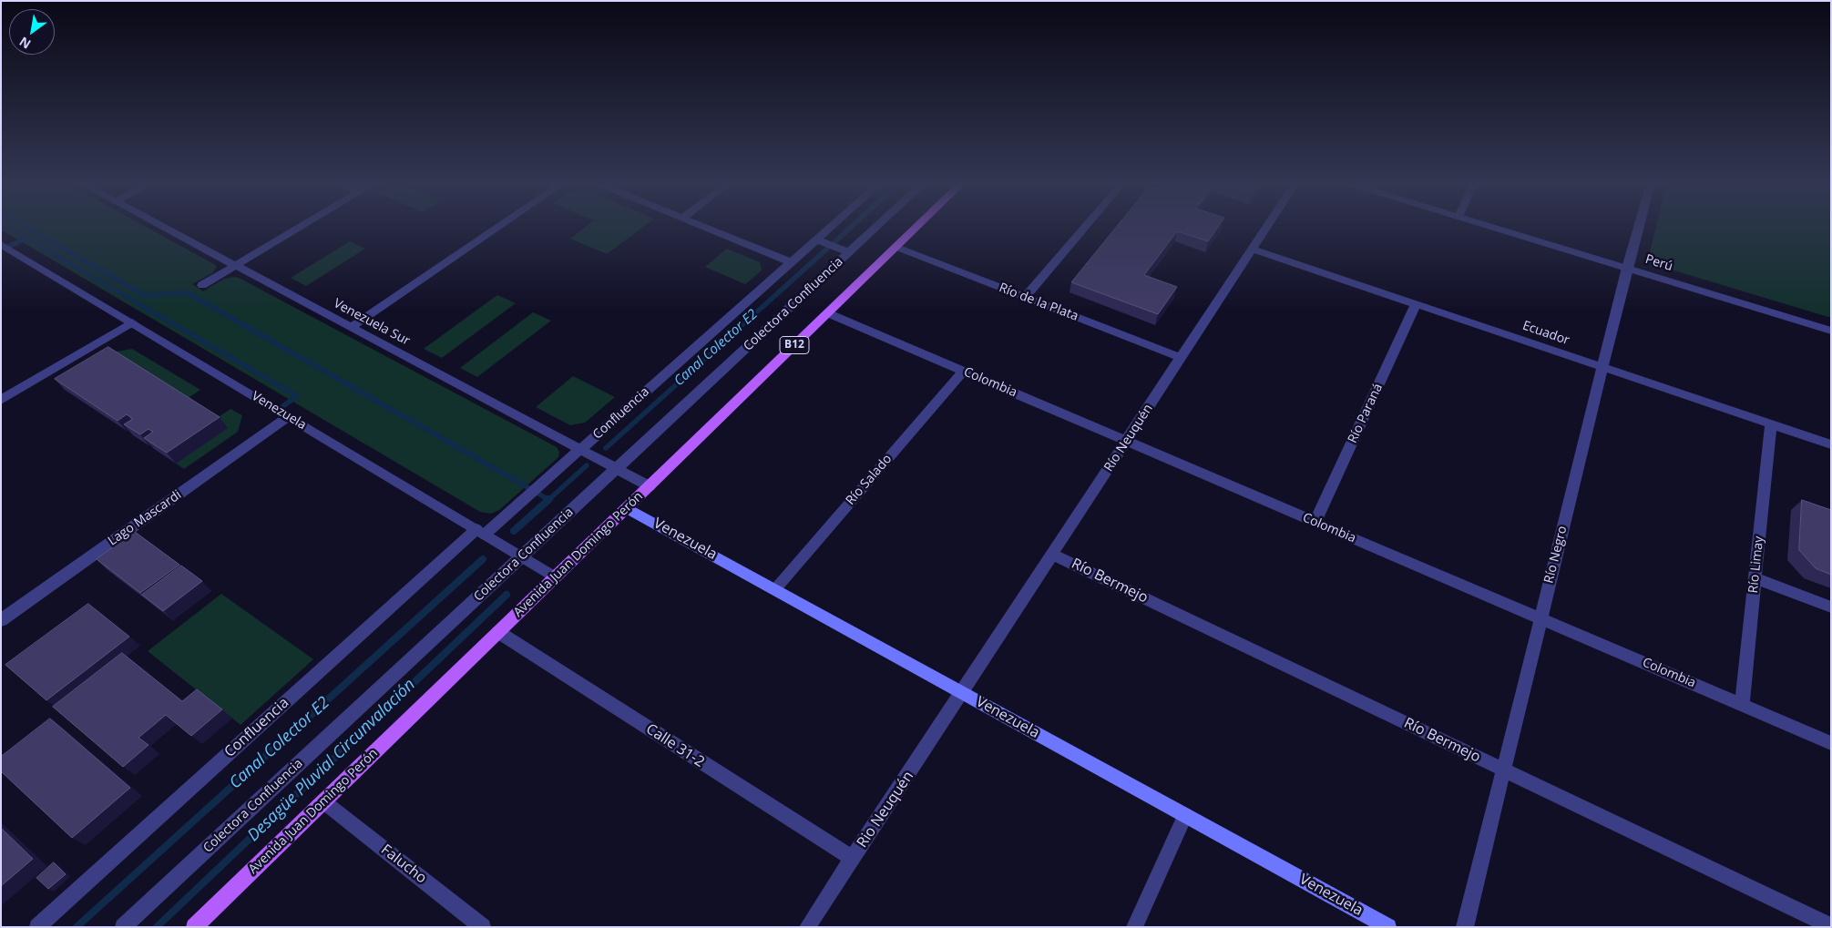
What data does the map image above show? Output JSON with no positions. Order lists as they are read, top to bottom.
{
  "streets": {
    "main road": ["B12", "Venezuela", "Avenida Juan Domingo Perón"],
    "street": [
      "Perú",
      "Río de la Plata",
      "Colectora Confluencia",
      "Venezuela Sur",
      "Ecuador",
      "Colombia",
      "Confluencia",
      "Río Paraná",
      "Río Neuquén",
      "Río Salado",
      "Lago Mascardi",
      "Río Negro",
      "Río Limay",
      "Río Bermejo",
      "Calle 31-2",
      "Rio Neuquén",
      "Falucho"
    ]
  },
  "crossings": [
    ["Perú", "Río Negro"],
    ["Río de la Plata", "Río Neuquén"],
    ["Río de la Plata", "Avenida Juan Domingo Perón"],
    ["Colectora Confluencia", "Venezuela Sur"],
    ["Colectora Confluencia", "Venezuela"],
    ["Venezuela Sur", "Confluencia"],
    ["Venezuela Sur", "Avenida Juan Domingo Perón"],
    ["Ecuador", "Río Paraná"],
    ["Ecuador", "Río Neuquén"],
    ["Ecuador", "Río Negro"],
    ["Ecuador", "Río Limay"],
    ["Colombia", "Río Paraná"],
    ["Colombia", "Río Neuquén"],
    ["Colombia", "Río Salado"],
    ["Colombia", "Avenida Juan Domingo Perón"],
    ["Colombia", "Río Negro"],
    ["Colombia", "Río Limay"],
    ["Venezuela", "Confluencia"],
    ["Venezuela", "Río Neuquén"],
    ["Venezuela", "Río Salado"],
    ["Venezuela", "Lago Mascardi"],
    ["Venezuela", "Avenida Juan Domingo Perón"],
    ["Venezuela", "Rio Neuquén"],
    ["Río Neuquén", "Río Bermejo"],
    ["Río Neuquén", "Rio Neuquén"],
    ["Avenida Juan Domingo Perón", "Calle 31-2"],
    ["Avenida Juan Domingo Perón", "Falucho"],
    ["Río Negro", "Río Bermejo"],
    ["Calle 31-2", "Rio Neuquén"]
  ],
  "water": ["Canal Colector E2", "Desagüe Pluvial Circunvalación"],
  "north": "bottom left"
}
